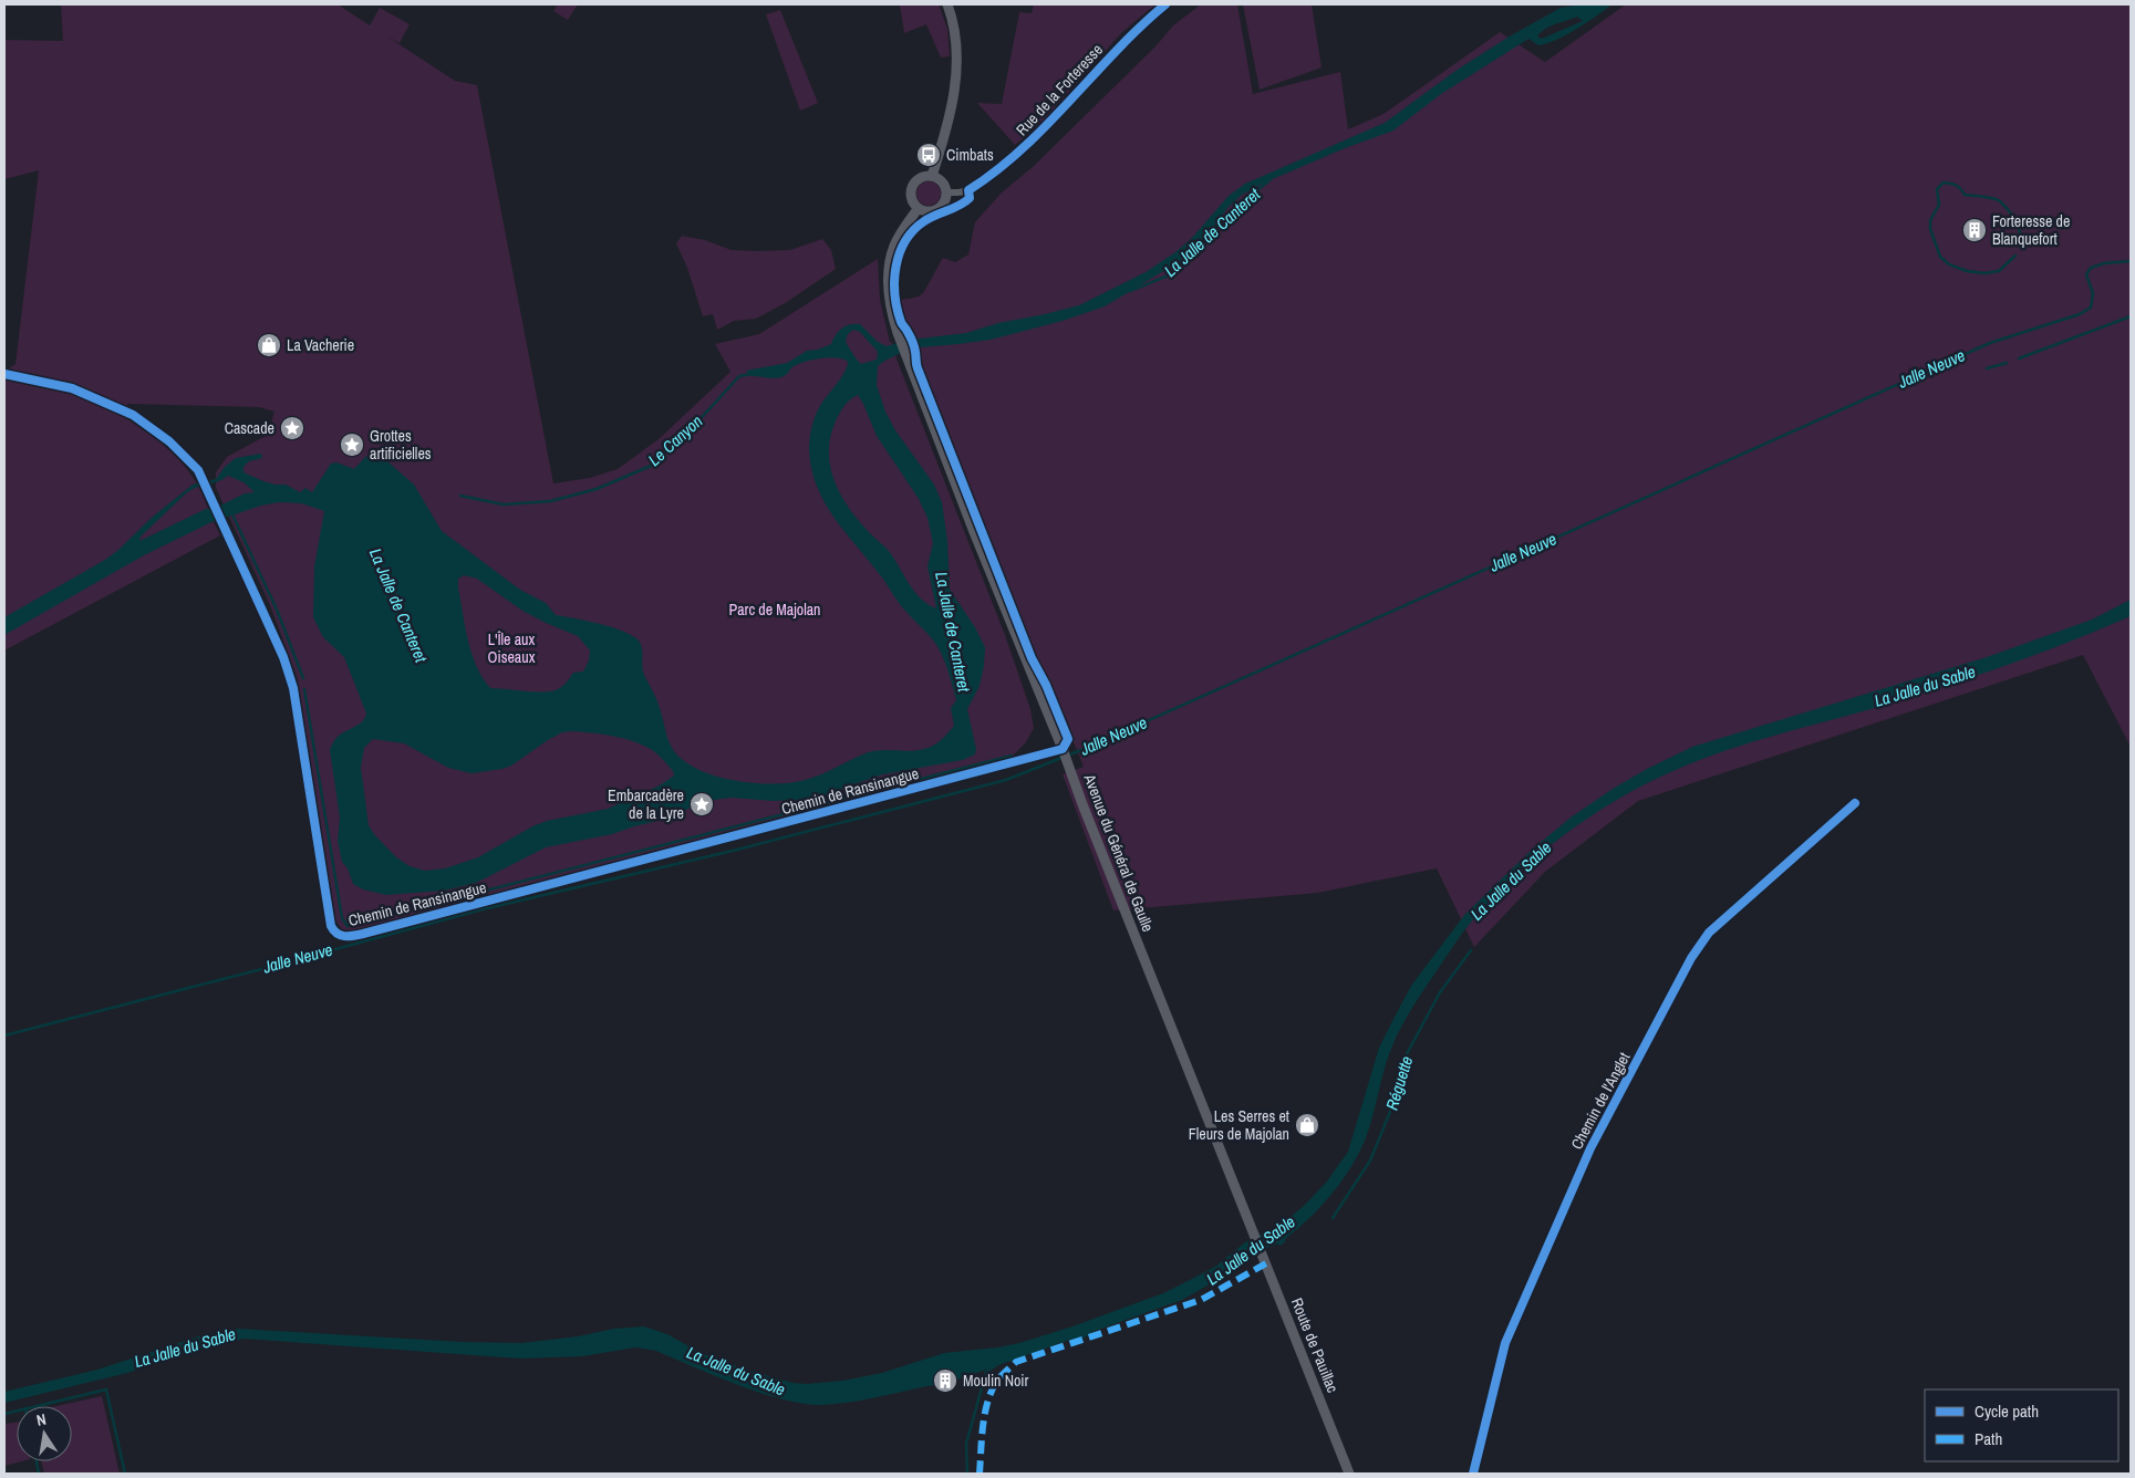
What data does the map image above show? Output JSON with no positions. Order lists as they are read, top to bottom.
{
  "streets": {
    "main road": ["Avenue du Général de Gaulle", "Route de Pauillac"],
    "street": ["Rue de la Forteresse", "Chemin de Ransinangue", "Chemin de l'Anglet"]
  },
  "crossings": [
    ["Rue de la Forteresse", "Avenue du Général de Gaulle"],
    ["Chemin de Ransinangue", "Avenue du Général de Gaulle"],
    ["Avenue du Général de Gaulle", "Route de Pauillac"]
  ],
  "water": [
    "La Jalle de Canteret",
    "Jalle Neuve",
    "Le Canyon",
    "La Jalle du Sable",
    "Réguette"
  ],
  "parks": ["Parc de Majolan", "L'Île aux Oiseaux"],
  "places": {
    "bus stop": ["Cimbats"],
    "building": ["Forteresse de Blanquefort", "Moulin Noir"],
    "shop": ["La Vacherie", "Les Serres et Fleurs de Majolan"],
    "place": ["Cascade", "Grottes artificielles", "Embarcadère de la Lyre"]
  },
  "legend": ["Cycle path", "Path"],
  "north": "top"
}
